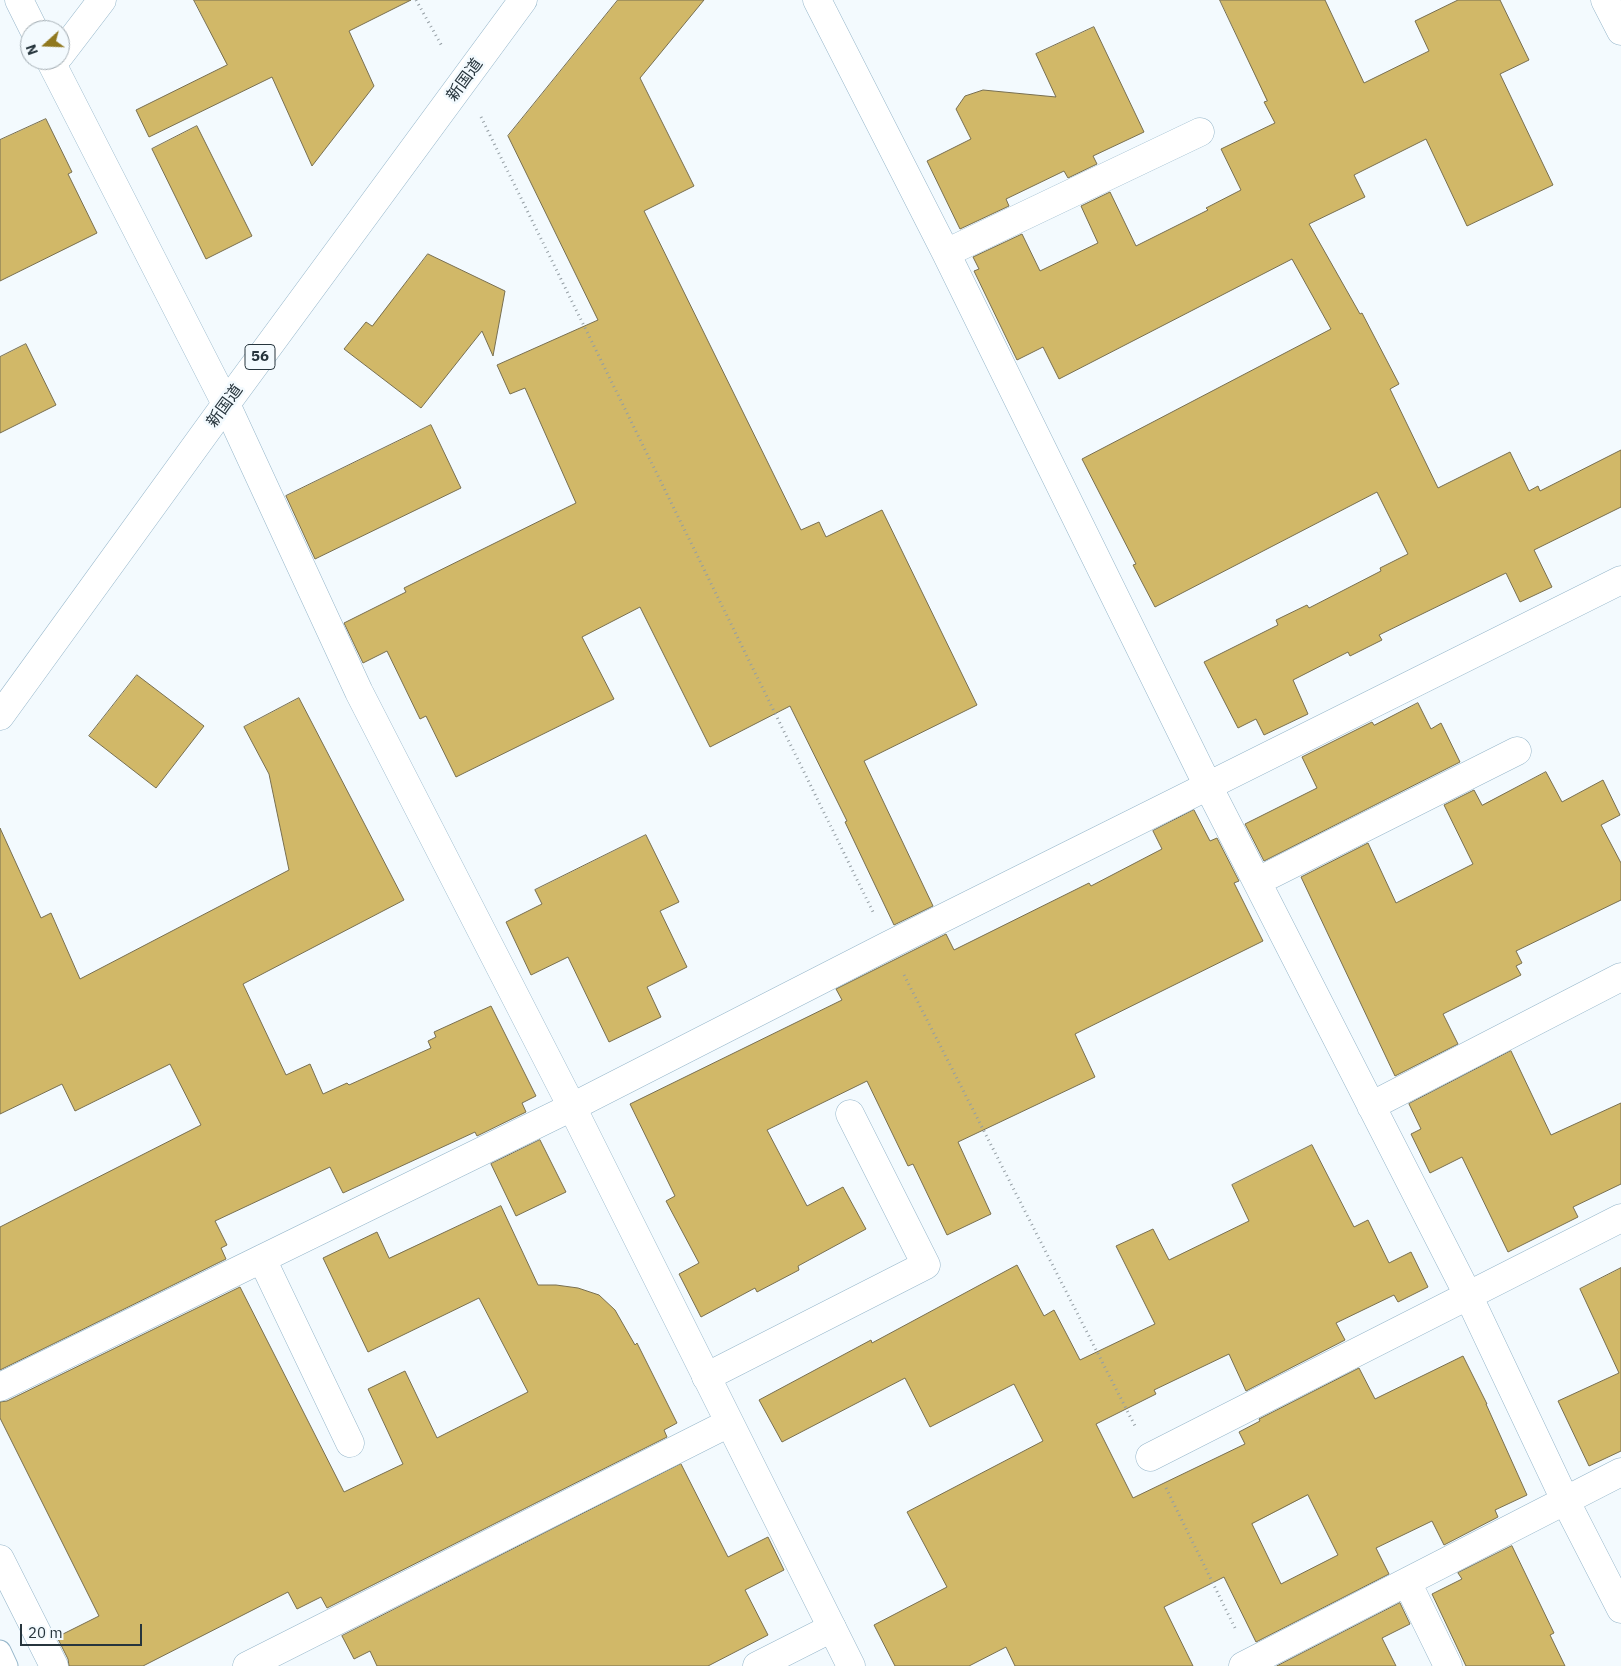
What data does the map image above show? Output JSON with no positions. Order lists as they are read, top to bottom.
{
  "streets": {
    "street": ["新国道", "56"]
  },
  "scale_bar": "20 m",
  "north": "left"
}
